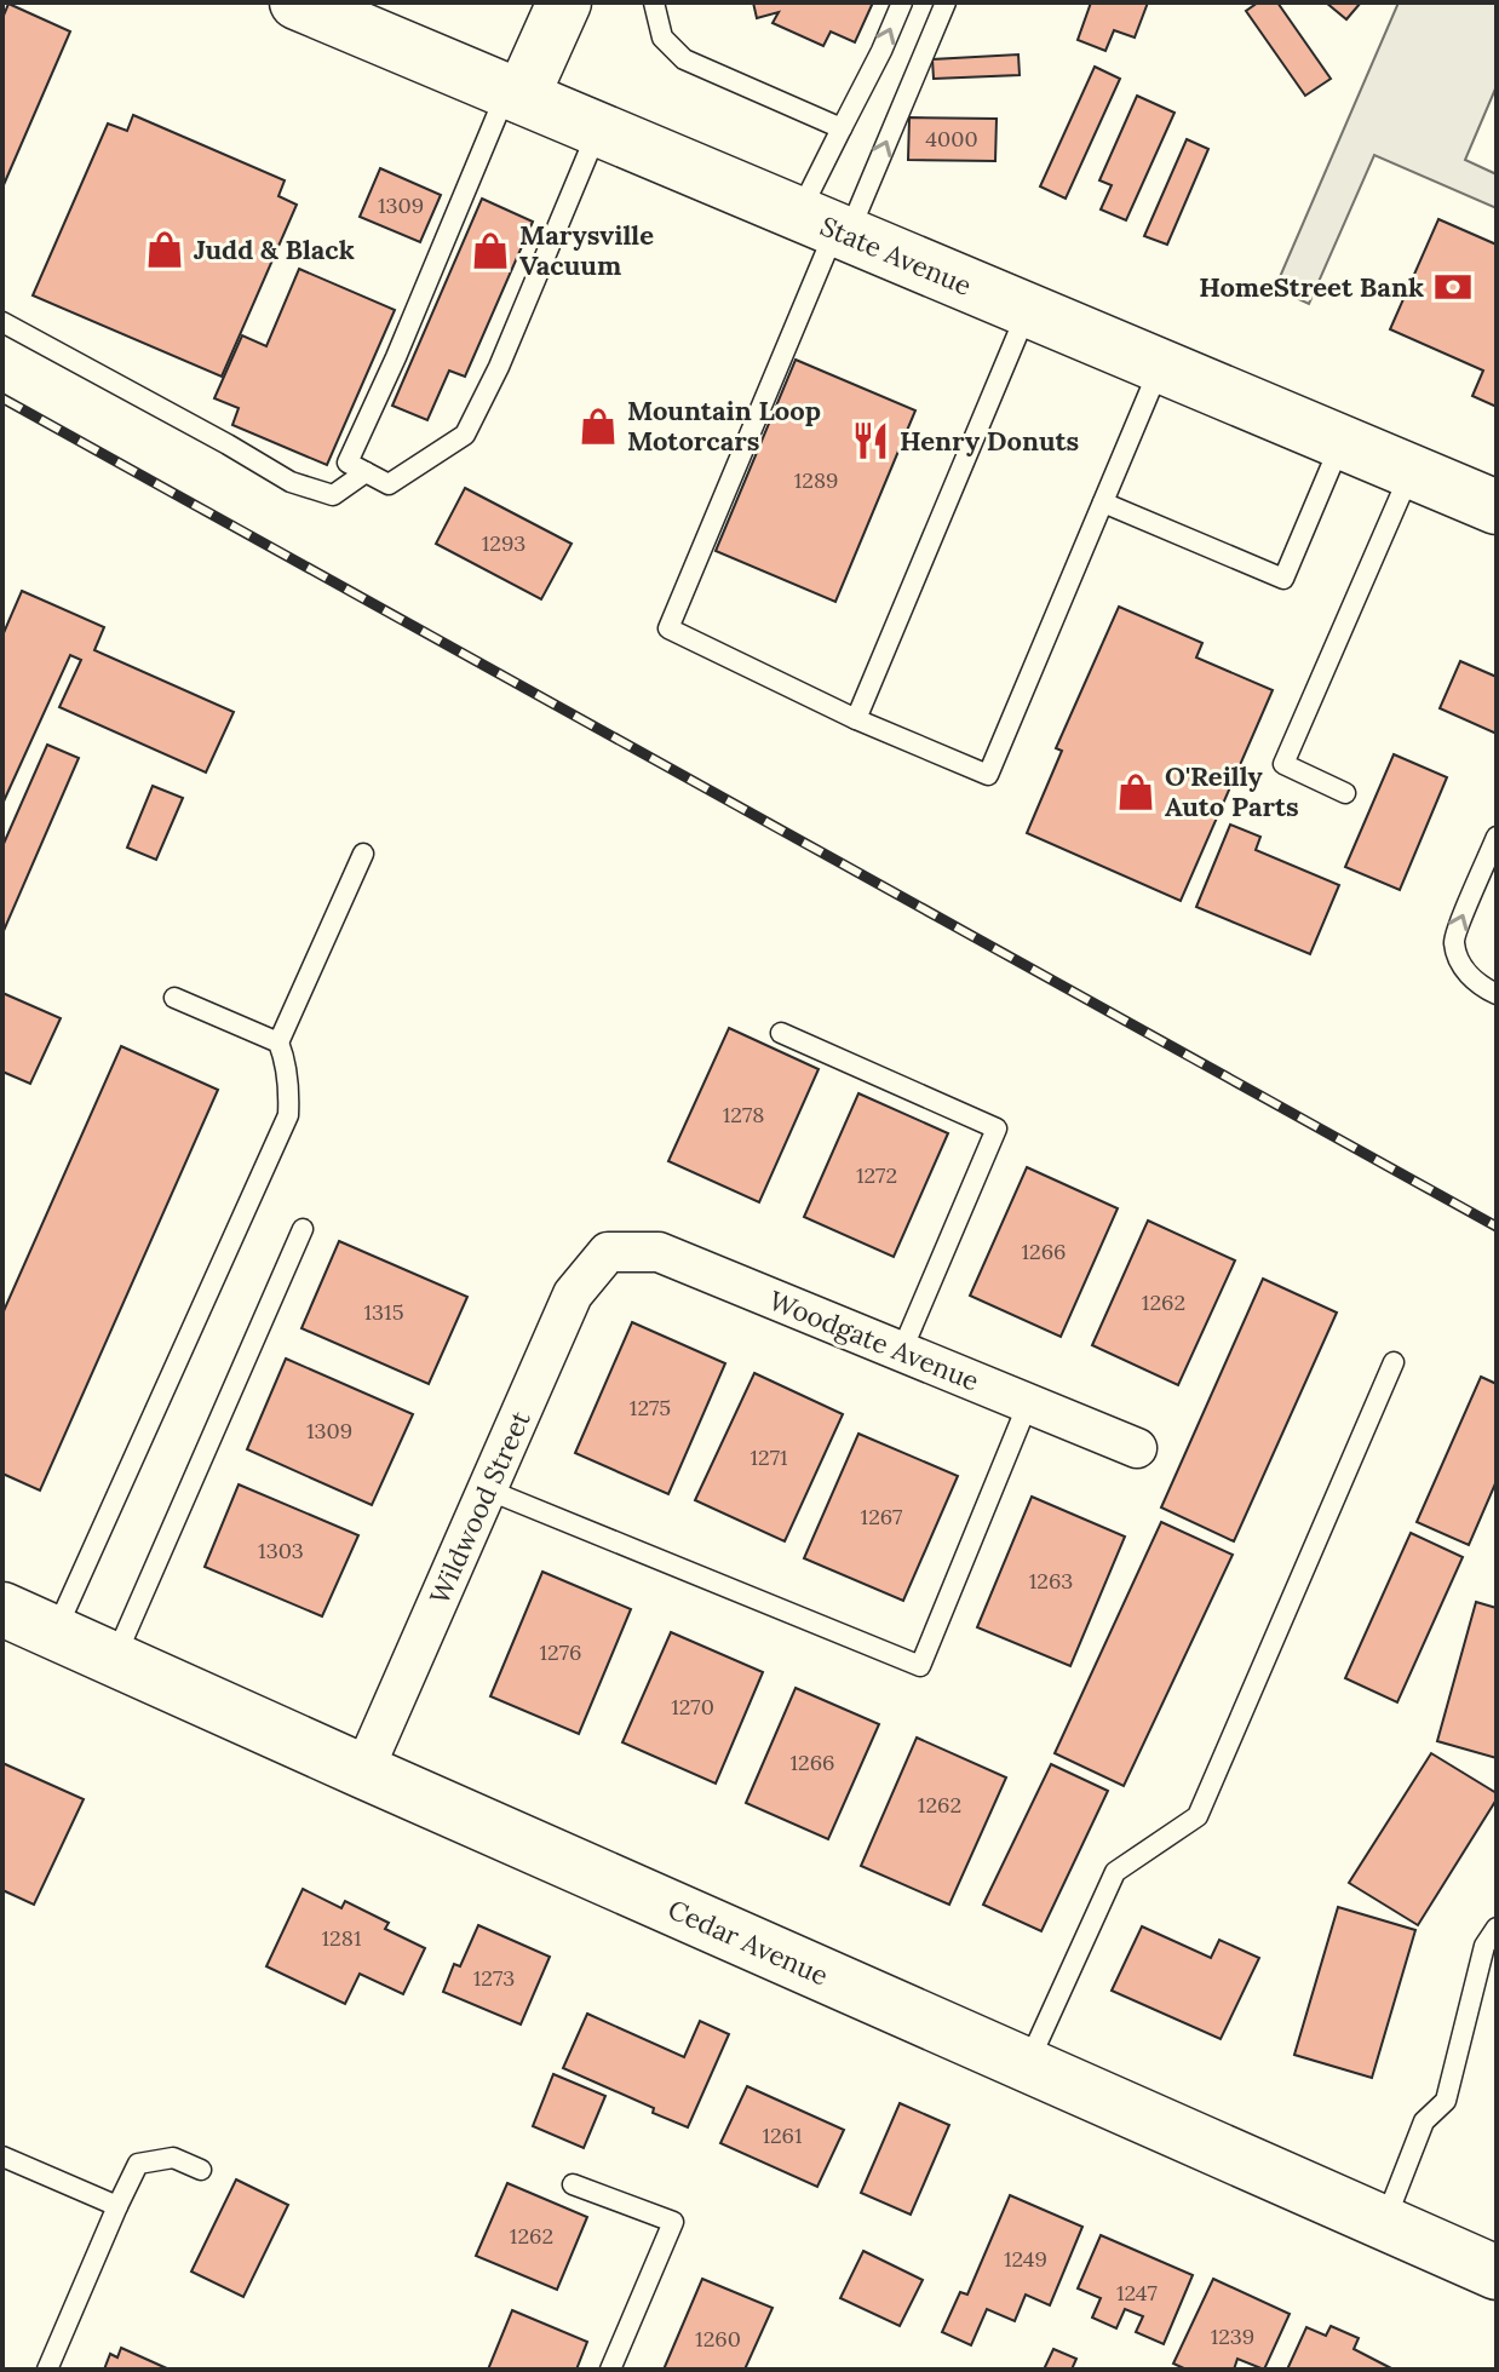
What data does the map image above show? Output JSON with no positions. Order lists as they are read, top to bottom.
{
  "streets": {
    "street": [
      "State Avenue",
      "Woodgate Avenue",
      "Wildwood Street",
      "Cedar Avenue"
    ]
  },
  "crossings": [
    ["Woodgate Avenue", "Wildwood Street"],
    ["Wildwood Street", "Cedar Avenue"]
  ],
  "places": {
    "shop": [
      "Judd & Black",
      "Marysville Vacuum",
      "Mountain Loop Motorcars",
      "O'Reilly Auto Parts"
    ],
    "bank": ["HomeStreet Bank"],
    "restaurant": ["Henry Donuts"]
  },
  "house_numbers": [
    "4000",
    "1309",
    "1289",
    "1293",
    "1278",
    "1272",
    "1266",
    "1262",
    "1315",
    "1275",
    "1309",
    "1271",
    "1267",
    "1303",
    "1263",
    "1276",
    "1270",
    "1266",
    "1262",
    "1281",
    "1273",
    "1261",
    "1262",
    "1249",
    "1247",
    "1239",
    "1260"
  ]
}
